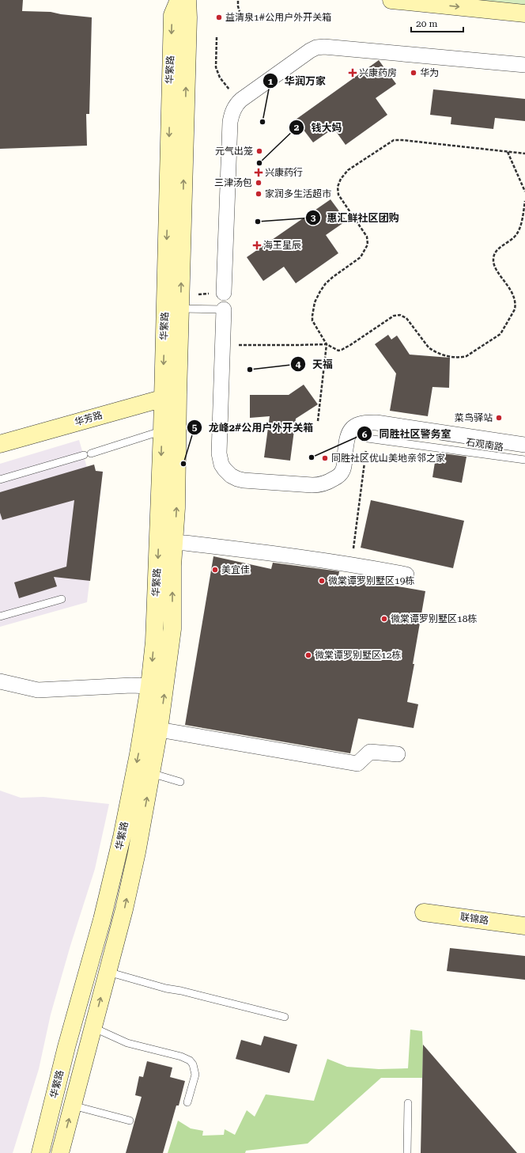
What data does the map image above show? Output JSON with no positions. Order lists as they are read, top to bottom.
{
  "streets": {
    "main road": ["华繁路", "华芳路", "联锦路"],
    "lane": ["石观南路"]
  },
  "crossings": [
    ["华繁路", "华芳路"]
  ],
  "places": {
    "other": [
      "益清泉1#公用户外开关箱",
      "华为",
      "华润万家",
      "元气出笼",
      "钱大妈",
      "三津汤包",
      "家润多生活超市",
      "惠汇鲜社区团购",
      "天福",
      "菜鸟驿站",
      "同胜社区警务室",
      "同胜社区优山美地亲邻之家",
      "龙峰2#公用户外开关箱",
      "美宜佳",
      "微棠谭罗别墅区19栋",
      "微棠谭罗别墅区18栋",
      "微棠谭罗别墅区12栋"
    ],
    "health": ["兴康药房", "兴康药行", "海王星辰"]
  },
  "scale_bar": "20 m"
}
